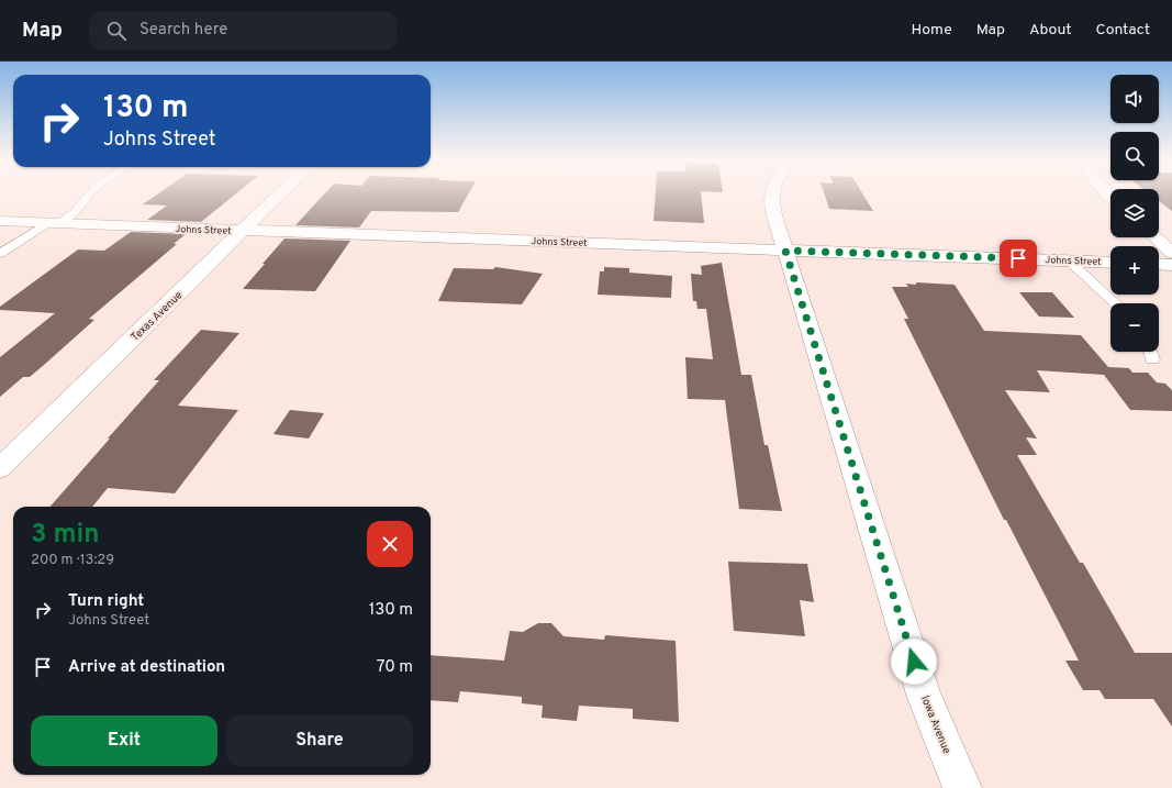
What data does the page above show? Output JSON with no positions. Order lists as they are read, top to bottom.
{
  "streets": {
    "street": ["Johns Street", "Texas Avenue", "Iowa Avenue"]
  },
  "crossings": [
    ["Johns Street", "Texas Avenue"],
    ["Johns Street", "Iowa Avenue"]
  ],
  "page": {
    "header": "Map",
    "search": "Search here",
    "nav": [
      "Home",
      "Map",
      "About",
      "Contact"
    ],
    "map_buttons": ["+", "−"],
    "turn": ["130 m", "Johns Street"],
    "heading": ["3 min", "200 m · 13:29"],
    "list": [
      {
        "name": "Turn right",
        "note": "Johns Street",
        "value": "130 m"
      },
      {
        "name": "Arrive at destination",
        "value": "70 m"
      }
    ],
    "buttons": ["Exit", "Share"]
  }
}
